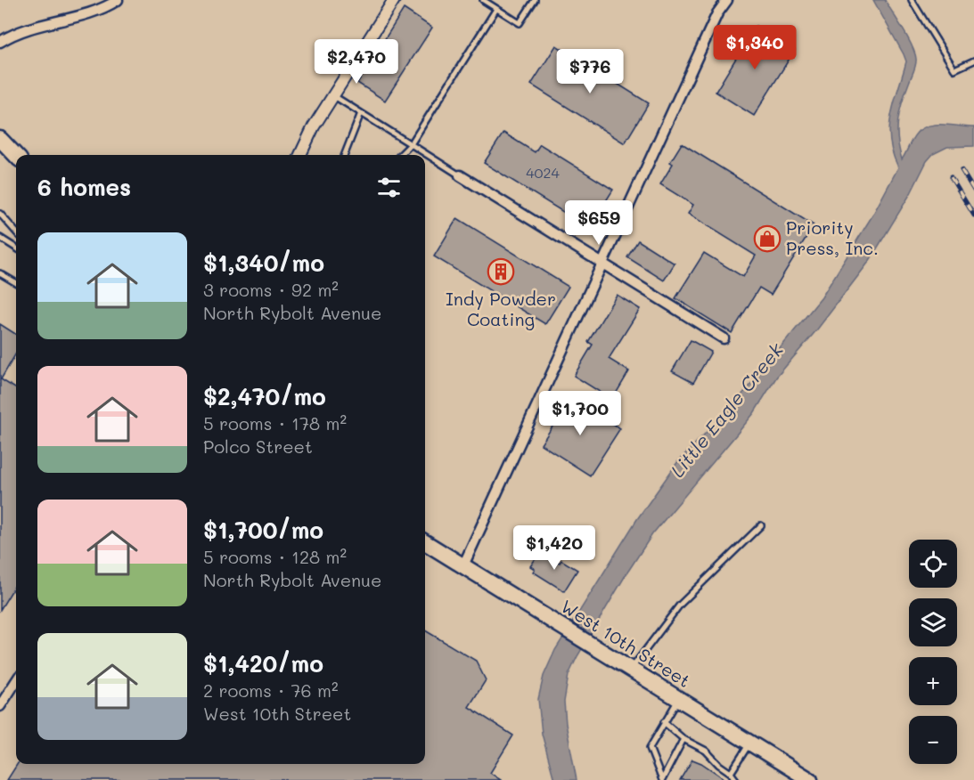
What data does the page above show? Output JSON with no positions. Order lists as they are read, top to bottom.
{
  "streets": {
    "main road": ["West 10th Street"]
  },
  "water": ["Little Eagle Creek"],
  "places": {
    "shop": ["Priority Press, Inc."],
    "building": ["Indy Powder Coating"]
  },
  "house_numbers": ["4024"],
  "page": {
    "price": [
      "$1,340",
      "$2,470",
      "$776",
      "$659",
      "$1,700",
      "$1,420"
    ],
    "heading": "6 homes",
    "list": [
      {
        "name": "$1,340/mo",
        "note": "3 rooms · 92 m² · North Rybolt Avenue"
      },
      {
        "name": "$2,470/mo",
        "note": "5 rooms · 178 m² · Polco Street"
      },
      {
        "name": "$1,700/mo",
        "note": "5 rooms · 128 m² · North Rybolt Avenue"
      },
      {
        "name": "$1,420/mo",
        "note": "2 rooms · 76 m² · West 10th Street"
      }
    ],
    "map_buttons": ["+", "−"]
  }
}
